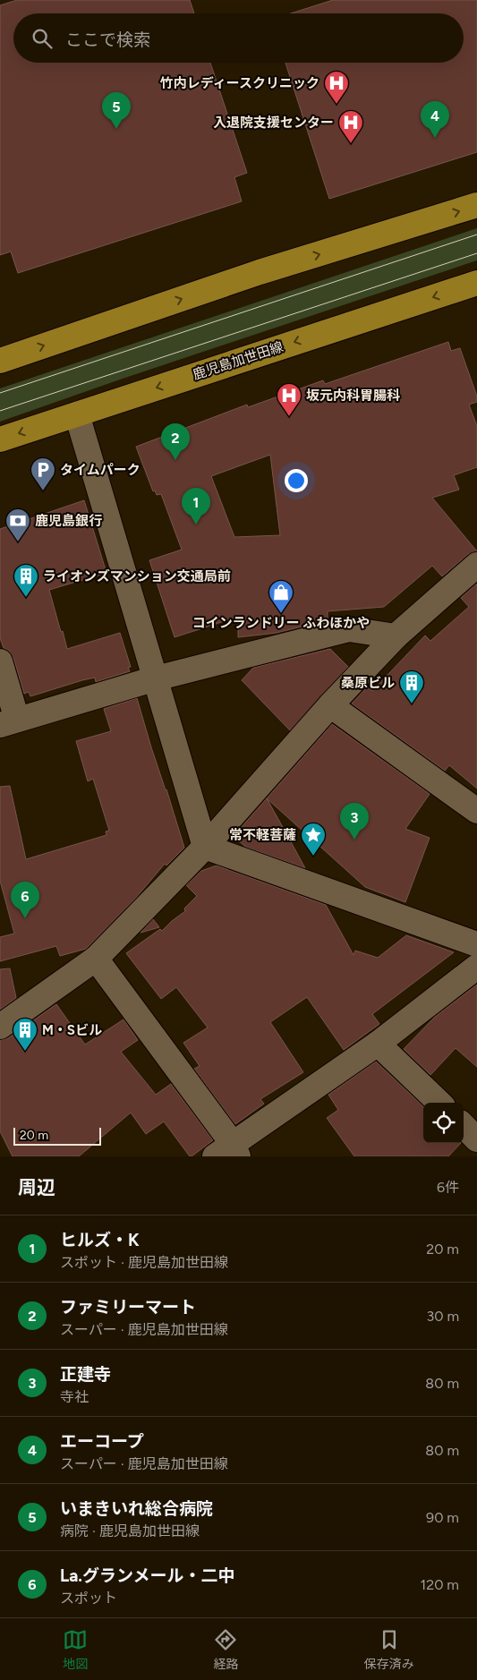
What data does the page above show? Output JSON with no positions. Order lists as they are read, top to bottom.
{
  "streets": {
    "main road": ["鹿児島加世田線"]
  },
  "places": {
    "hospital": ["竹内レディースクリニック", "入退院支援センター", "坂元内科胃腸科"],
    "parking": ["タイムパーク"],
    "bank": ["鹿児島銀行"],
    "building": ["ライオンズマンション交通局前", "桑原ビル", "M・Sビル"],
    "shop": ["コインランドリー ふわほかや"],
    "place": ["常不軽菩薩"]
  },
  "scale_bar": "20 m",
  "page": {
    "search": "ここで検索",
    "pins": [
      "5",
      "4",
      "2",
      "1",
      "3",
      "6"
    ],
    "scale": "20 m",
    "heading": ["周辺", "6件"],
    "list": [
      {
        "mark": "1",
        "name": "ヒルズ・K",
        "note": "スポット · 鹿児島加世田線",
        "value": "20 m"
      },
      {
        "mark": "2",
        "name": "ファミリーマート",
        "note": "スーパー · 鹿児島加世田線",
        "value": "30 m"
      },
      {
        "mark": "3",
        "name": "正建寺",
        "note": "寺社",
        "value": "80 m"
      },
      {
        "mark": "4",
        "name": "エーコープ",
        "note": "スーパー · 鹿児島加世田線",
        "value": "80 m"
      },
      {
        "mark": "5",
        "name": "いまきいれ総合病院",
        "note": "病院 · 鹿児島加世田線",
        "value": "90 m"
      },
      {
        "mark": "6",
        "name": "La.グランメール・二中",
        "note": "スポット",
        "value": "120 m"
      }
    ],
    "nav": ["地図", "経路", "保存済み"]
  }
}
